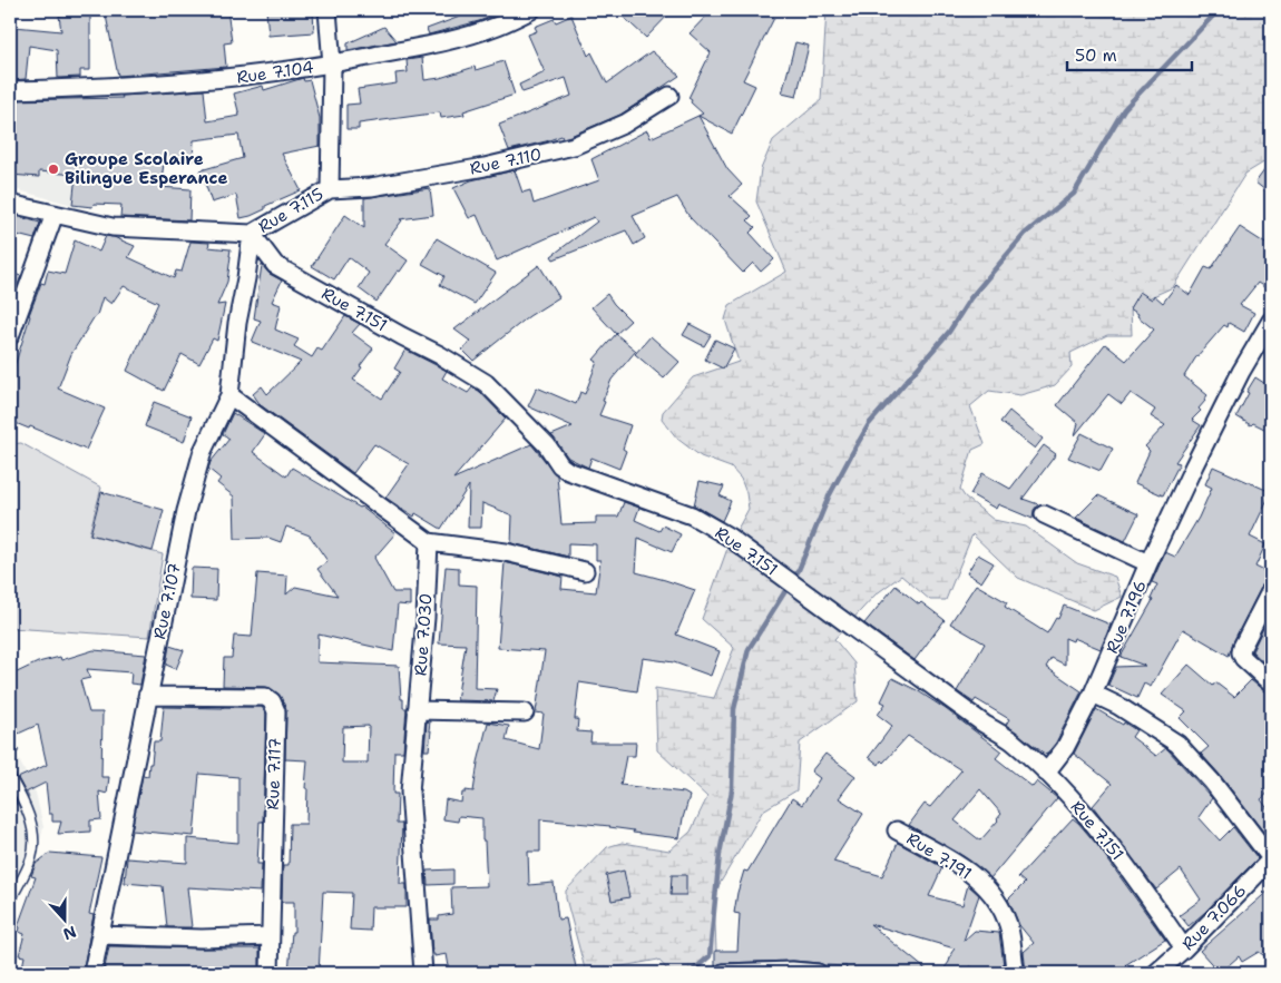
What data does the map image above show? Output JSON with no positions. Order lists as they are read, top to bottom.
{
  "streets": {
    "street": [
      "Rue 7.104",
      "Rue 7.110",
      "Rue 7.115",
      "Rue 7.151",
      "Rue 7.107",
      "Rue 7.196",
      "Rue 7.030",
      "Rue 7.117",
      "Rue 7.191",
      "Rue 7.066"
    ]
  },
  "crossings": [
    ["Rue 7.104", "Rue 7.115"],
    ["Rue 7.110", "Rue 7.115"],
    ["Rue 7.115", "Rue 7.151"],
    ["Rue 7.115", "Rue 7.107"],
    ["Rue 7.151", "Rue 7.107"],
    ["Rue 7.151", "Rue 7.196"],
    ["Rue 7.151", "Rue 7.066"],
    ["Rue 7.107", "Rue 7.117"]
  ],
  "places": ["Groupe Scolaire Bilingue Esperance"],
  "scale_bar": "50 m",
  "north": "bottom"
}
